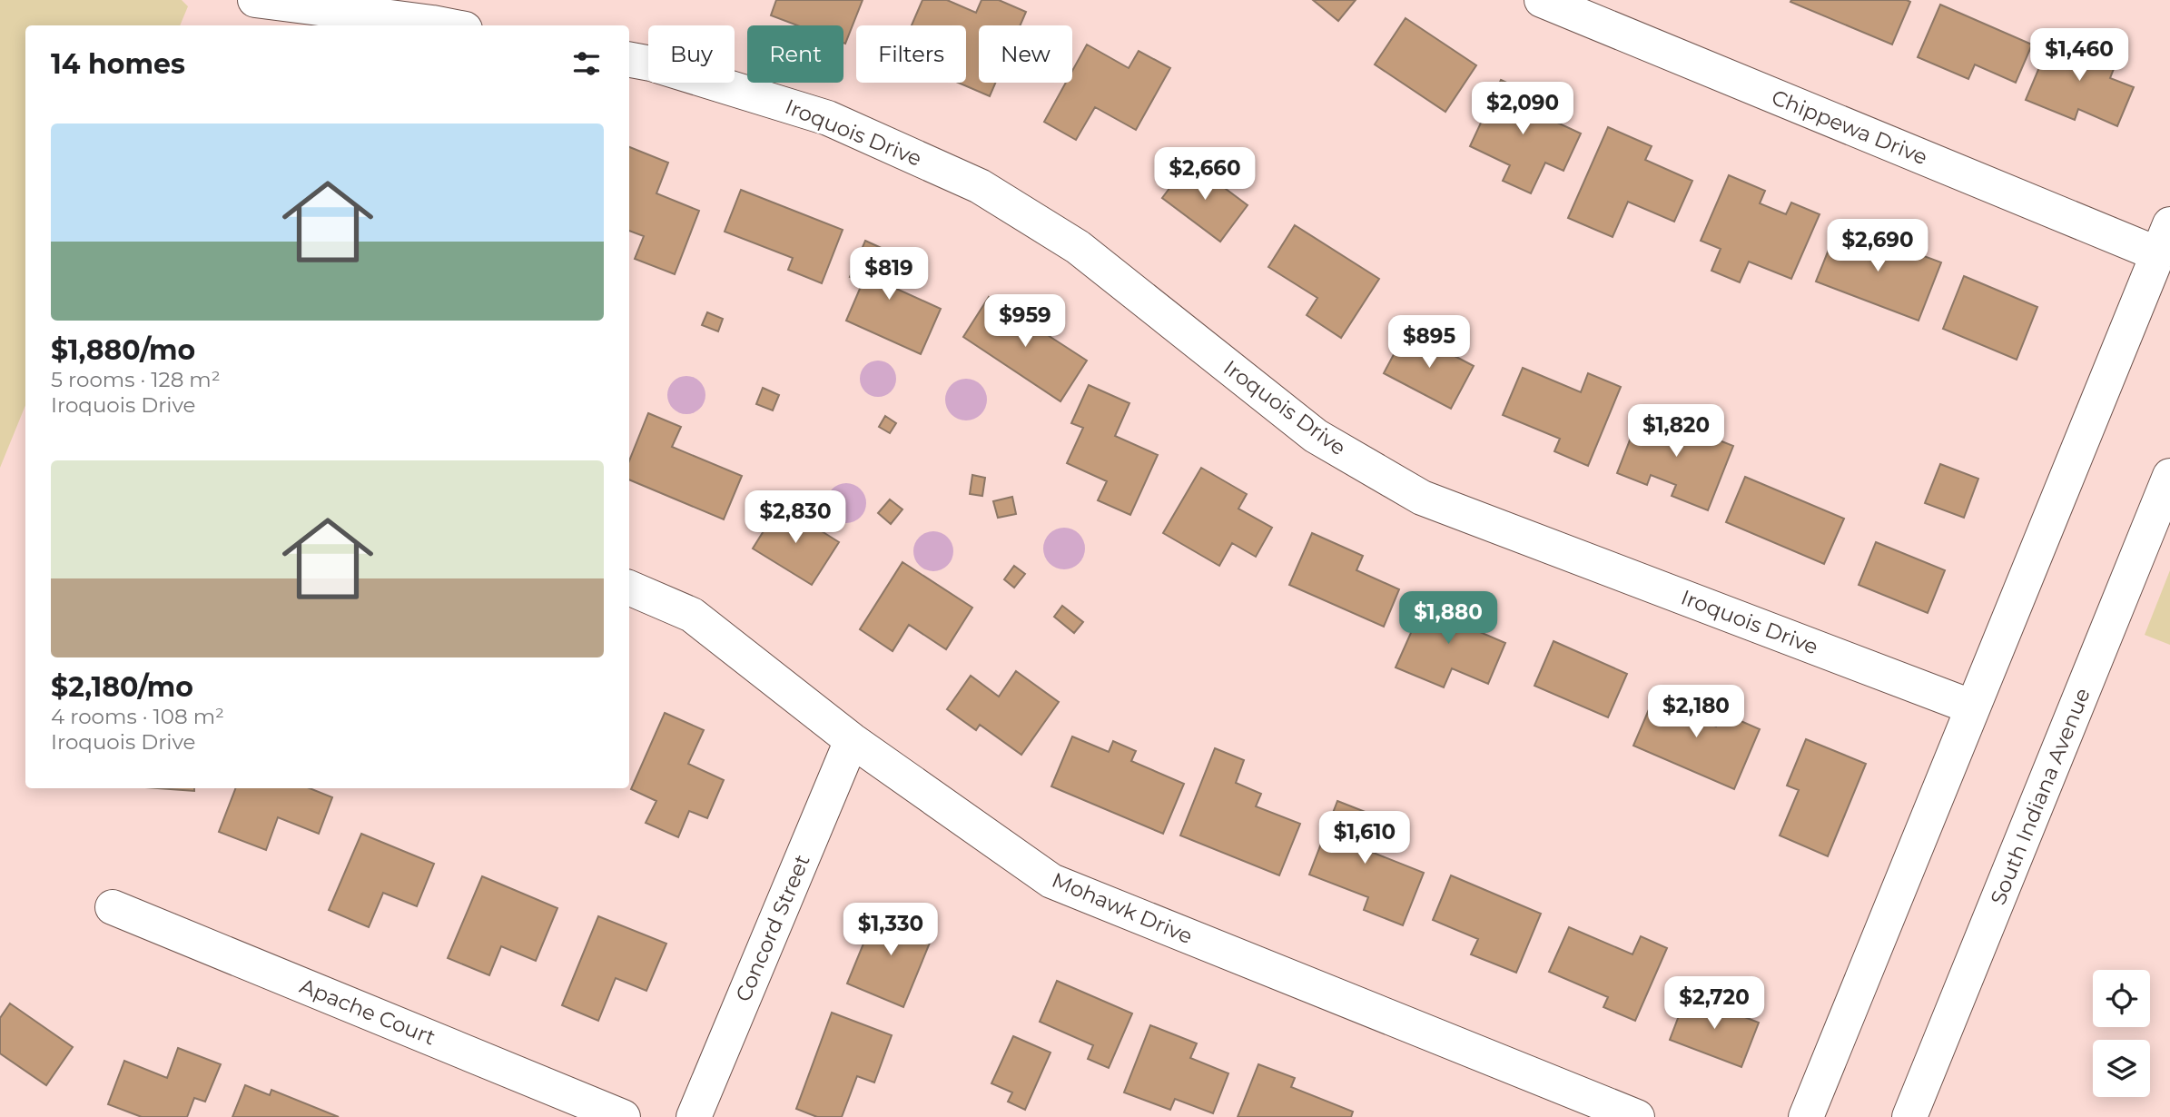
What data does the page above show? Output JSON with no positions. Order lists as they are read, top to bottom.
{
  "streets": {
    "street": [
      "Chippewa Drive",
      "Iroquois Drive",
      "South Indiana Avenue",
      "Mohawk Drive",
      "Concord Street",
      "Apache Court"
    ]
  },
  "crossings": [
    ["Mohawk Drive", "Concord Street"]
  ],
  "page": {
    "chip": [
      "Buy",
      "Rent",
      "Filters",
      "New"
    ],
    "heading": "14 homes",
    "price": [
      "$1,460",
      "$2,090",
      "$2,660",
      "$2,690",
      "$819",
      "$959",
      "$895",
      "$1,820",
      "$2,830",
      "$1,880",
      "$2,180",
      "$1,610",
      "$1,330",
      "$2,720"
    ],
    "list": [
      {
        "name": "$1,880/mo",
        "note": "5 rooms · 128 m² · Iroquois Drive"
      },
      {
        "name": "$2,180/mo",
        "note": "4 rooms · 108 m² · Iroquois Drive"
      }
    ]
  }
}
